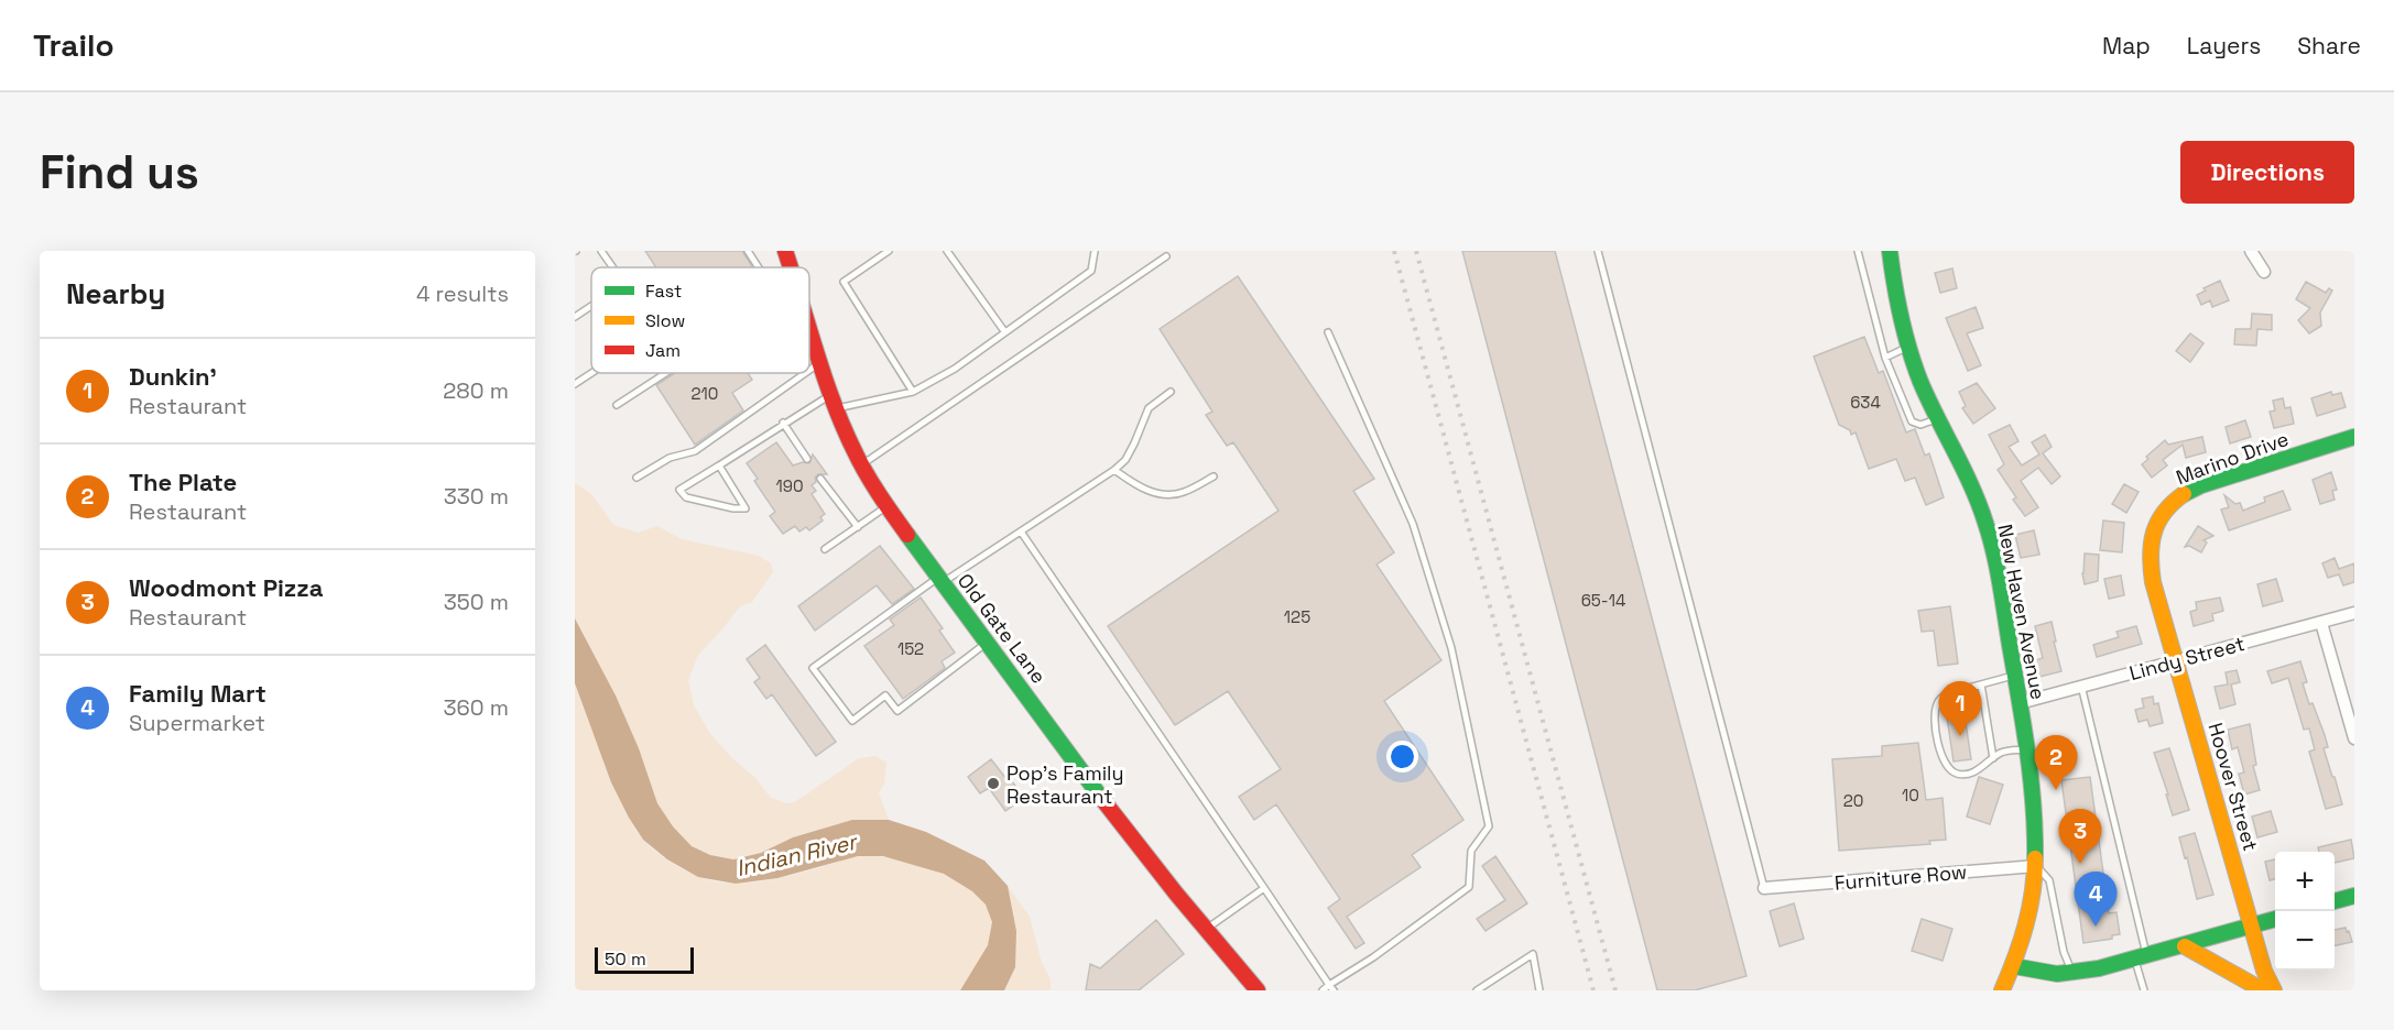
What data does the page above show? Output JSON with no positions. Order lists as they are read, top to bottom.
{
  "streets": {
    "main road": [
      "Marino Drive",
      "New Haven Avenue",
      "Old Gate Lane",
      "Hoover Street"
    ],
    "street": ["Lindy Street", "Furniture Row"]
  },
  "crossings": [
    ["Marino Drive", "Lindy Street"],
    ["Marino Drive", "Hoover Street"],
    ["New Haven Avenue", "Lindy Street"],
    ["New Haven Avenue", "Furniture Row"],
    ["Lindy Street", "Hoover Street"]
  ],
  "water": ["Indian River"],
  "places": ["Pop's Family Restaurant"],
  "house_numbers": [
    "210",
    "634",
    "190",
    "65-14",
    "125",
    "152",
    "10",
    "20"
  ],
  "legend": ["Fast", "Slow", "Jam"],
  "scale_bar": "50 m",
  "page": {
    "header": "Trailo",
    "nav": ["Map", "Layers", "Share"],
    "buttons": "Directions",
    "title": "Find us",
    "heading": ["Nearby", "4 results"],
    "list": [
      {
        "mark": "1",
        "name": "Dunkin'",
        "note": "Restaurant",
        "value": "280 m"
      },
      {
        "mark": "2",
        "name": "The Plate",
        "note": "Restaurant",
        "value": "330 m"
      },
      {
        "mark": "3",
        "name": "Woodmont Pizza",
        "note": "Restaurant",
        "value": "350 m"
      },
      {
        "mark": "4",
        "name": "Family Mart",
        "note": "Supermarket",
        "value": "360 m"
      }
    ],
    "pins": [
      "1",
      "2",
      "3",
      "4"
    ],
    "map_buttons": ["+", "−"],
    "scale": "50 m"
  }
}
